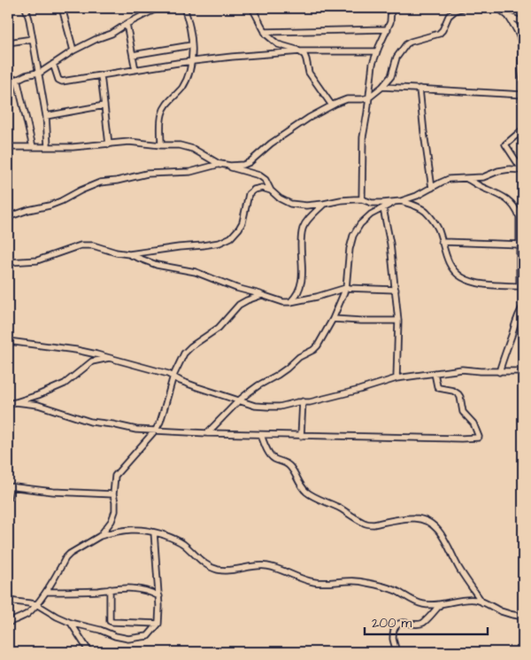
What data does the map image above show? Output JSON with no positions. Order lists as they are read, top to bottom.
{
  "scale_bar": "200 m"
}
